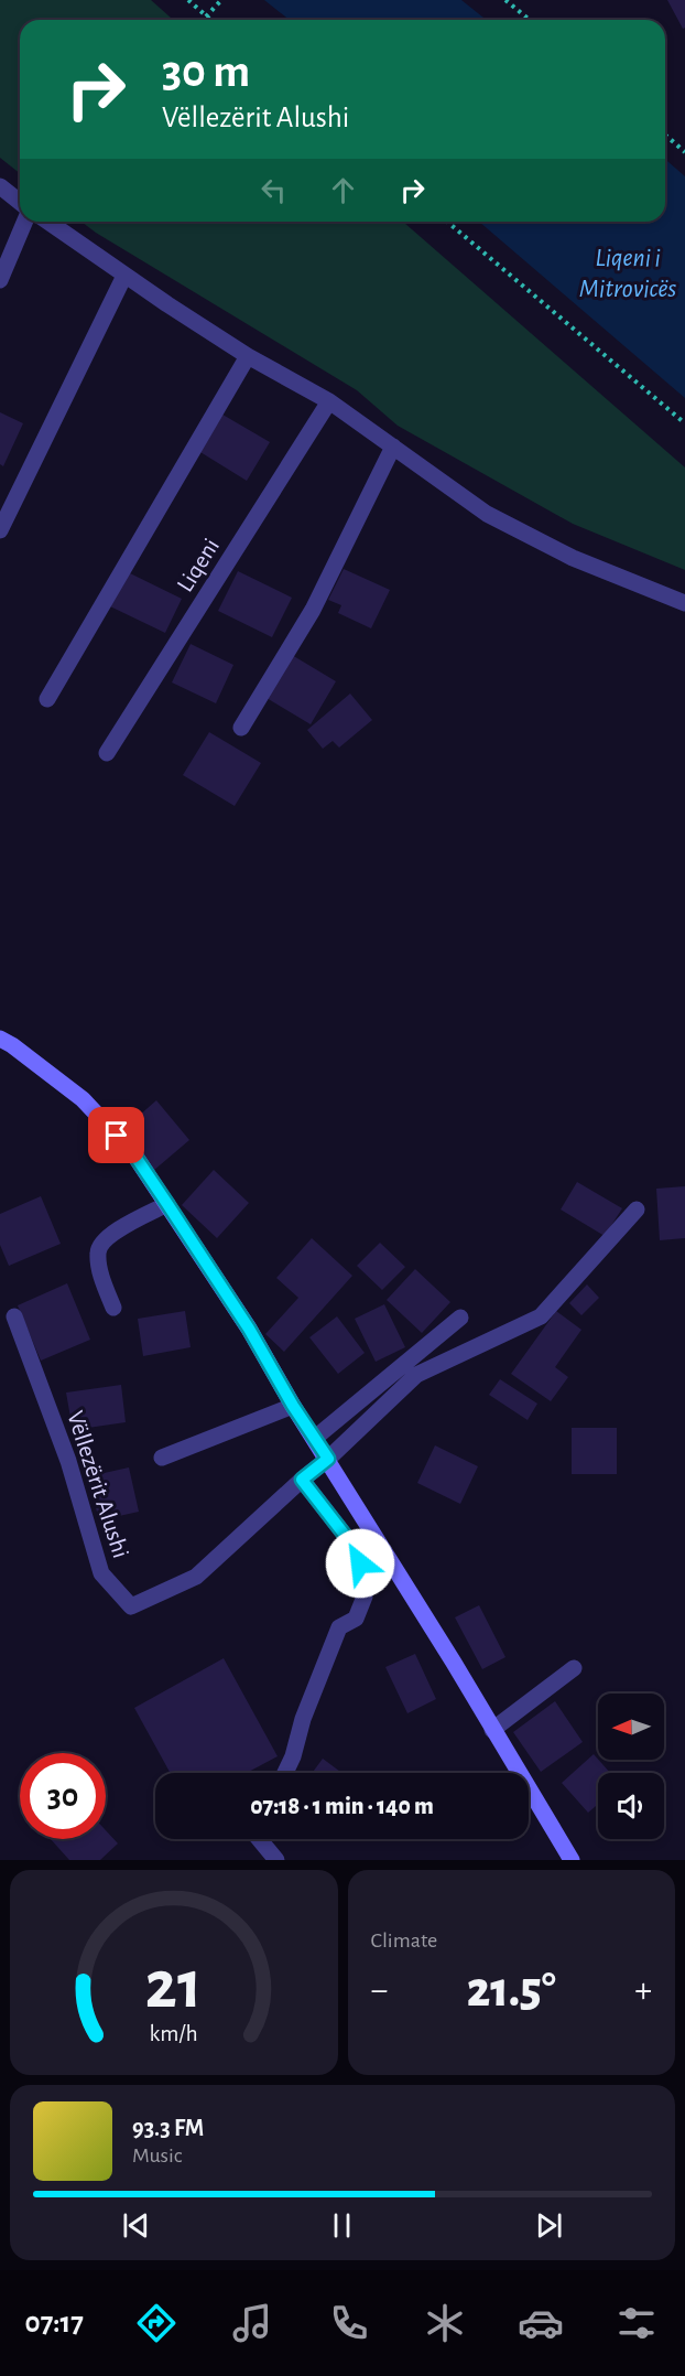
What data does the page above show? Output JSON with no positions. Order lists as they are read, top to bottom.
{
  "streets": {
    "street": ["Liqeni", "Vëllezërit Alushi"]
  },
  "water": ["Liqeni i Mitrovicës"],
  "north": "left",
  "page": {
    "turn": ["30 m", "Vëllezërit Alushi"],
    "limit": "30",
    "trip": "07:18 · 1 min · 140 m",
    "tile": "Climate",
    "heat": ["−", "21.5°", "+"],
    "song": ["93.3 FM", "Music"],
    "tabs": "07:17",
    "gauge": ["21", "km/h"]
  }
}
